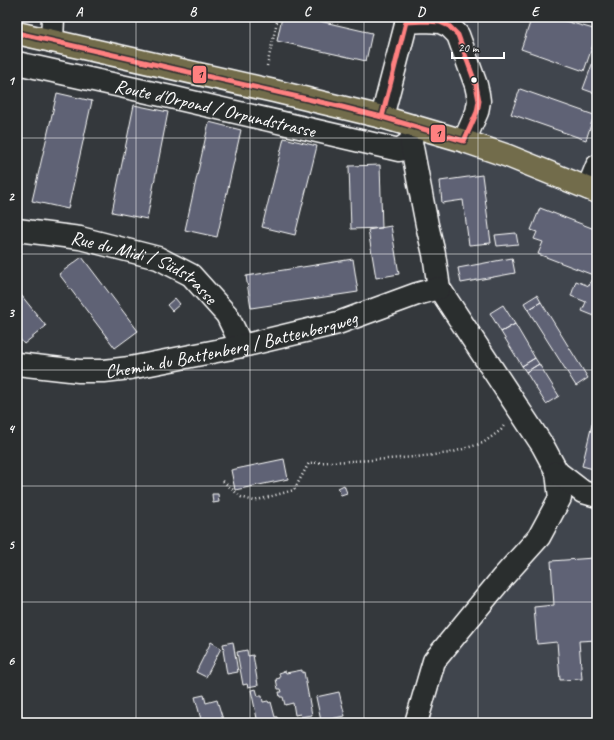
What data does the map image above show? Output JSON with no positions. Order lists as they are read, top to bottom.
{
  "streets": {
    "main road": ["Route d'Orpond / Orpundstrasse"],
    "street": ["Rue du Midi / Südstrasse", "Chemin du Battenberg / Battenbergweg"]
  },
  "crossings": [
    ["Rue du Midi / Südstrasse", "Chemin du Battenberg / Battenbergweg"]
  ],
  "lines": ["transit line 1"],
  "scale_bar": "20 m",
  "grid": {
    "columns": [
      "A",
      "B",
      "C",
      "D",
      "E"
    ],
    "rows": [
      "1",
      "2",
      "3",
      "4",
      "5",
      "6"
    ]
  }
}
